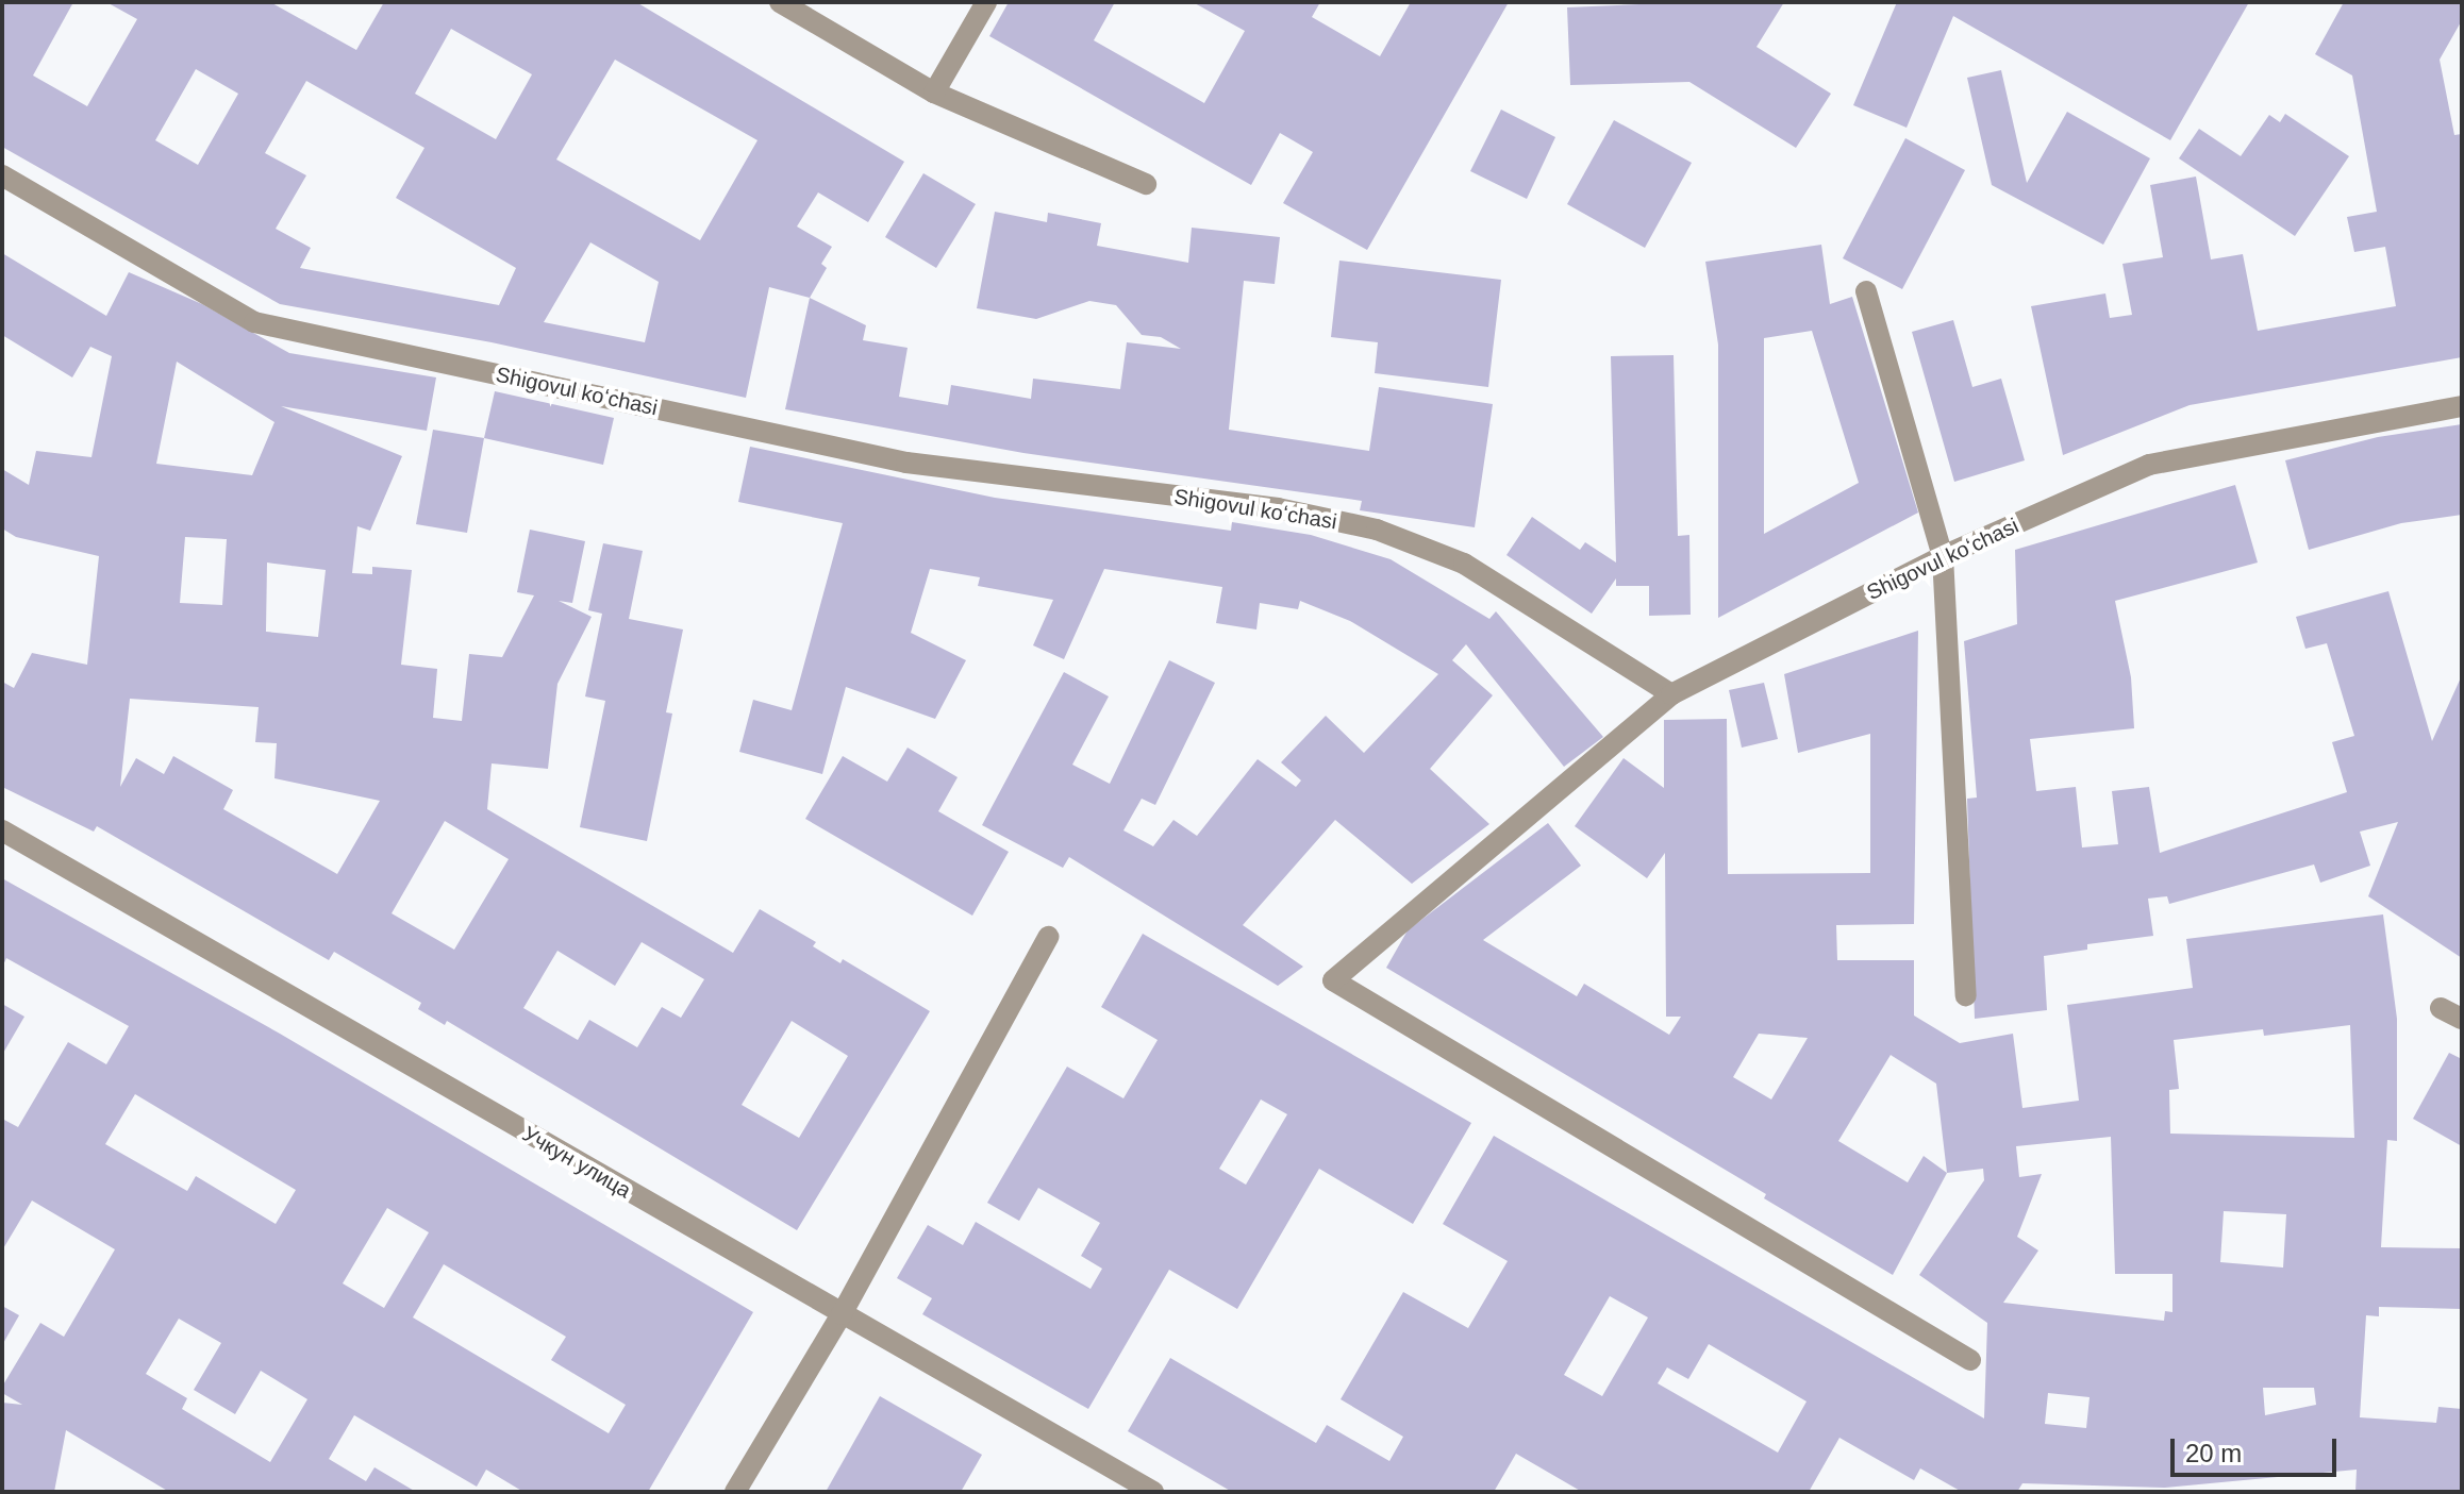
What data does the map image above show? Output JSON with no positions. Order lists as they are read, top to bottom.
{
  "streets": {
    "street": ["Shigovul koʻchasi", "Учкун улица"]
  },
  "scale_bar": "20 m"
}
